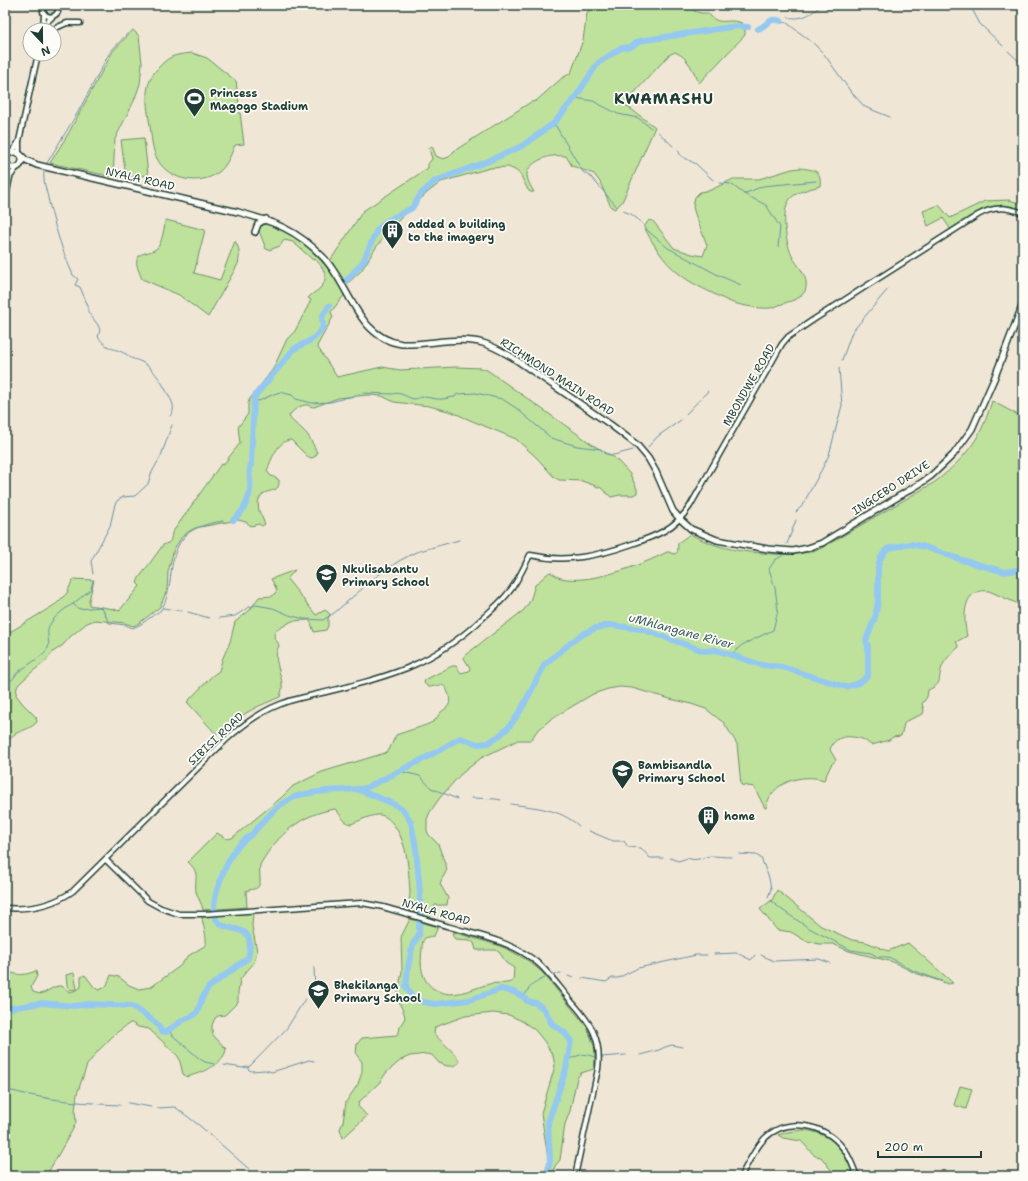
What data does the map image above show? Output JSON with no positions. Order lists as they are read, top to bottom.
{
  "streets": {
    "main road": ["NYALA ROAD", "RICHMOND MAIN ROAD", "INGCEBO DRIVE"],
    "street": ["MBONDWE ROAD", "SIBISI ROAD"]
  },
  "crossings": [
    ["NYALA ROAD", "RICHMOND MAIN ROAD"],
    ["NYALA ROAD", "SIBISI ROAD"],
    ["RICHMOND MAIN ROAD", "MBONDWE ROAD"],
    ["RICHMOND MAIN ROAD", "INGCEBO DRIVE"],
    ["MBONDWE ROAD", "INGCEBO DRIVE"],
    ["MBONDWE ROAD", "SIBISI ROAD"]
  ],
  "districts": ["KWAMASHU"],
  "water": ["uMhlangane River"],
  "places": {
    "sports": ["Princess Magogo Stadium"],
    "building": ["added a building to the imagery", "home"],
    "school or university": ["Nkulisabantu Primary School", "Bambisandla Primary School", "Bhekilanga Primary School"]
  },
  "scale_bar": "200 m",
  "north": "bottom"
}
